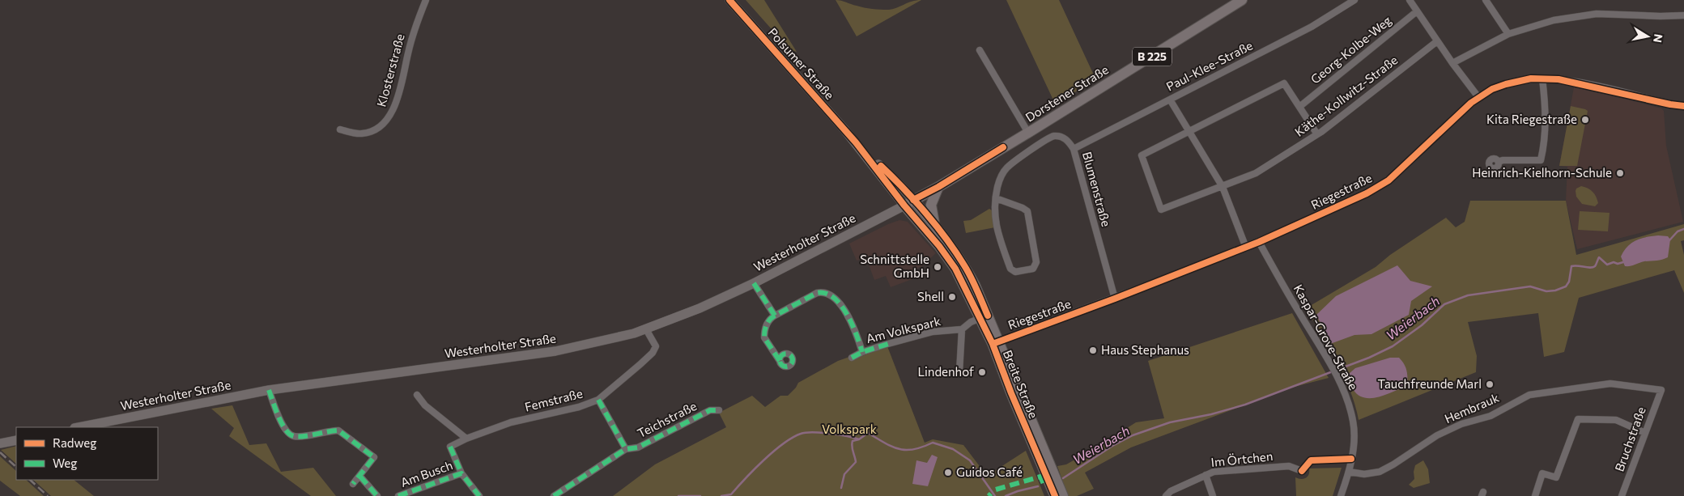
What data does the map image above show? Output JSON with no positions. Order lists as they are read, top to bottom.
{
  "streets": {
    "main road": [
      "B 225",
      "Polsumer Straße",
      "Dorstener Straße",
      "Westerholter Straße",
      "Breite Straße"
    ],
    "street": [
      "Georg-Kolbe-Weg",
      "Paul-Klee-Straße",
      "Klosterstraße",
      "Käthe-Kollwitz-Straße",
      "Blumenstraße",
      "Riegestraße",
      "Am Volkspark",
      "Kaspar-Grove-Straße",
      "Femstraße",
      "Hembrauk",
      "Teichstraße",
      "Bruchstraße",
      "Im Örtchen",
      "Am Busch"
    ]
  },
  "crossings": [
    ["Polsumer Straße", "Dorstener Straße"],
    ["Polsumer Straße", "Westerholter Straße"],
    ["Polsumer Straße", "Breite Straße"],
    ["Paul-Klee-Straße", "Blumenstraße"],
    ["Dorstener Straße", "Westerholter Straße"],
    ["Dorstener Straße", "Breite Straße"],
    ["Blumenstraße", "Riegestraße"],
    ["Riegestraße", "Kaspar-Grove-Straße"],
    ["Riegestraße", "Breite Straße"],
    ["Westerholter Straße", "Breite Straße"],
    ["Westerholter Straße", "Femstraße"],
    ["Am Volkspark", "Breite Straße"],
    ["Kaspar-Grove-Straße", "Hembrauk"],
    ["Femstraße", "Teichstraße"],
    ["Femstraße", "Am Busch"],
    ["Hembrauk", "Bruchstraße"]
  ],
  "water": ["Weierbach"],
  "parks": ["Volkspark"],
  "places": [
    "Kita Riegestraße",
    "Heinrich-Kielhorn-Schule",
    "Schnittstelle GmbH",
    "Shell",
    "Haus Stephanus",
    "Lindenhof",
    "Tauchfreunde Marl",
    "Guidos Café"
  ],
  "legend": ["Radweg", "Weg"],
  "north": "right"
}
